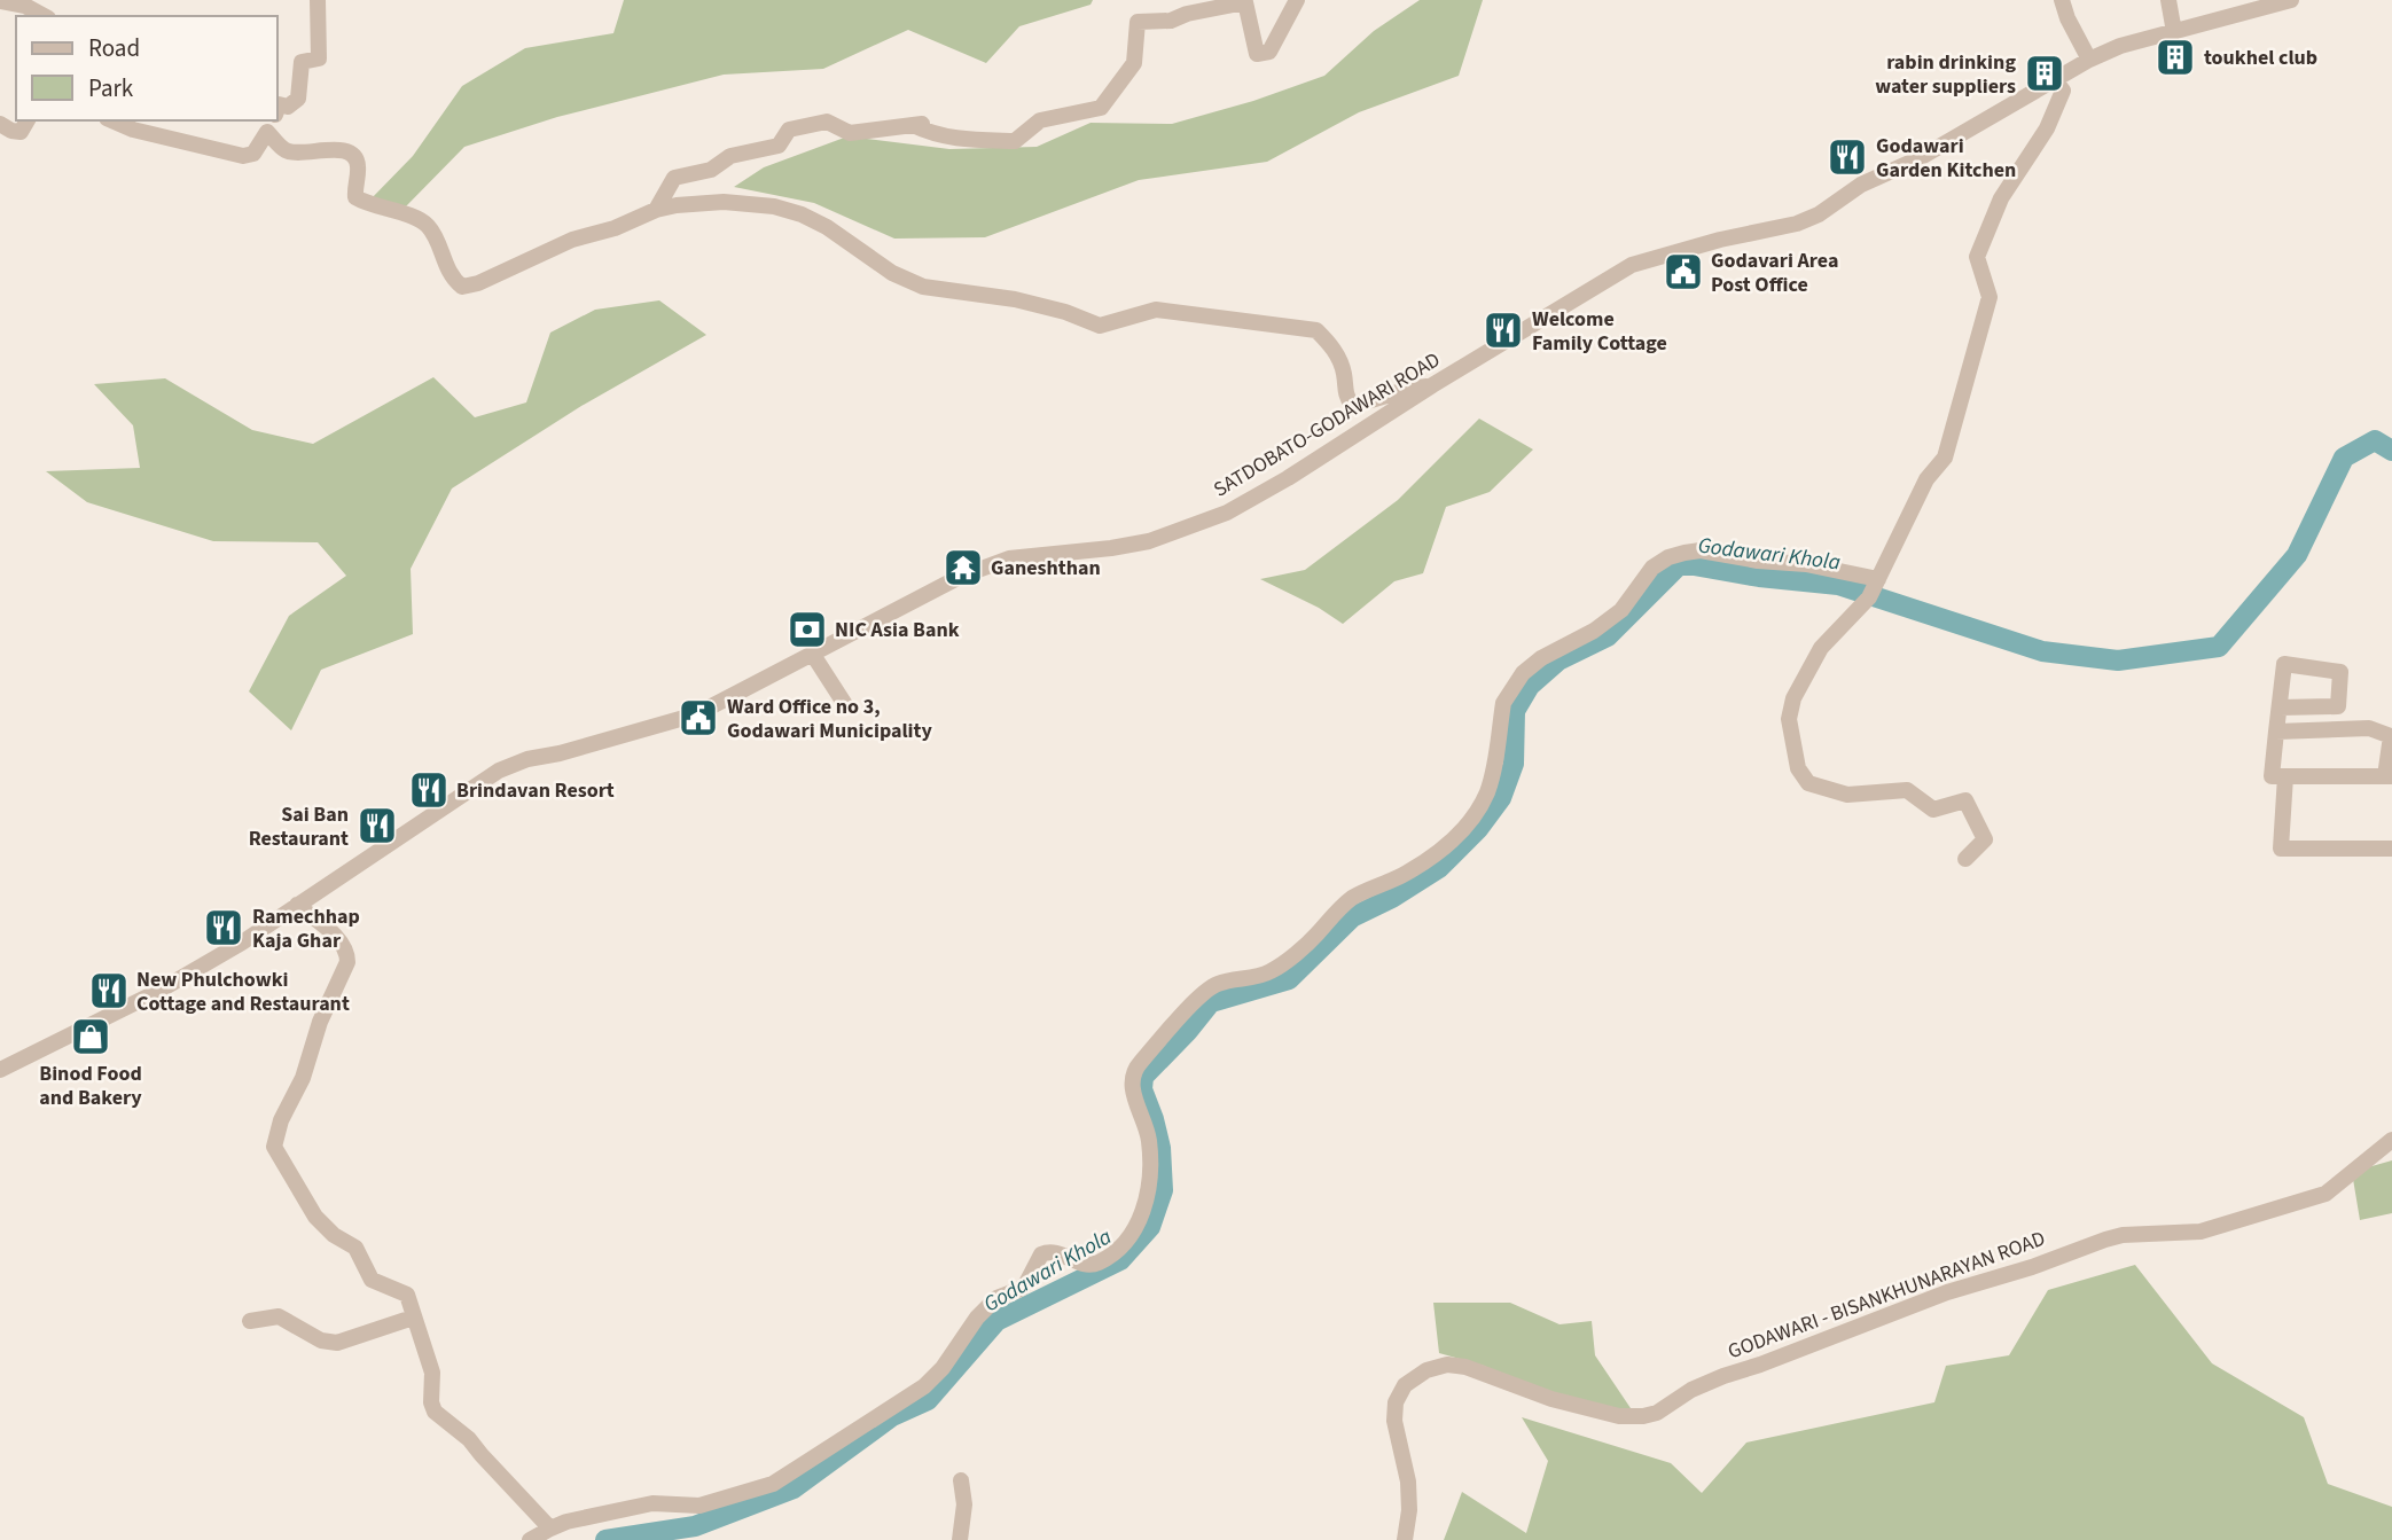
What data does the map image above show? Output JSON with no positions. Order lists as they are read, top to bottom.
{
  "streets": {
    "street": ["SATDOBATO-GODAWARI ROAD", "GODAWARI - BISANKHUNARAYAN ROAD"]
  },
  "water": ["Godawari Khola"],
  "places": {
    "building": ["toukhel club", "rabin drinking water suppliers"],
    "restaurant": [
      "Godawari Garden Kitchen",
      "Welcome Family Cottage",
      "Brindavan Resort",
      "Sai Ban Restaurant",
      "Ramechhap Kaja Ghar",
      "New Phulchowki Cottage and Restaurant"
    ],
    "public building": ["Godavari Area Post Office", "Ward Office no 3, Godawari Municipality"],
    "temple": ["Ganeshthan"],
    "bank": ["NIC Asia Bank"],
    "shop": ["Binod Food and Bakery"]
  },
  "legend": ["Road", "Park"]
}
